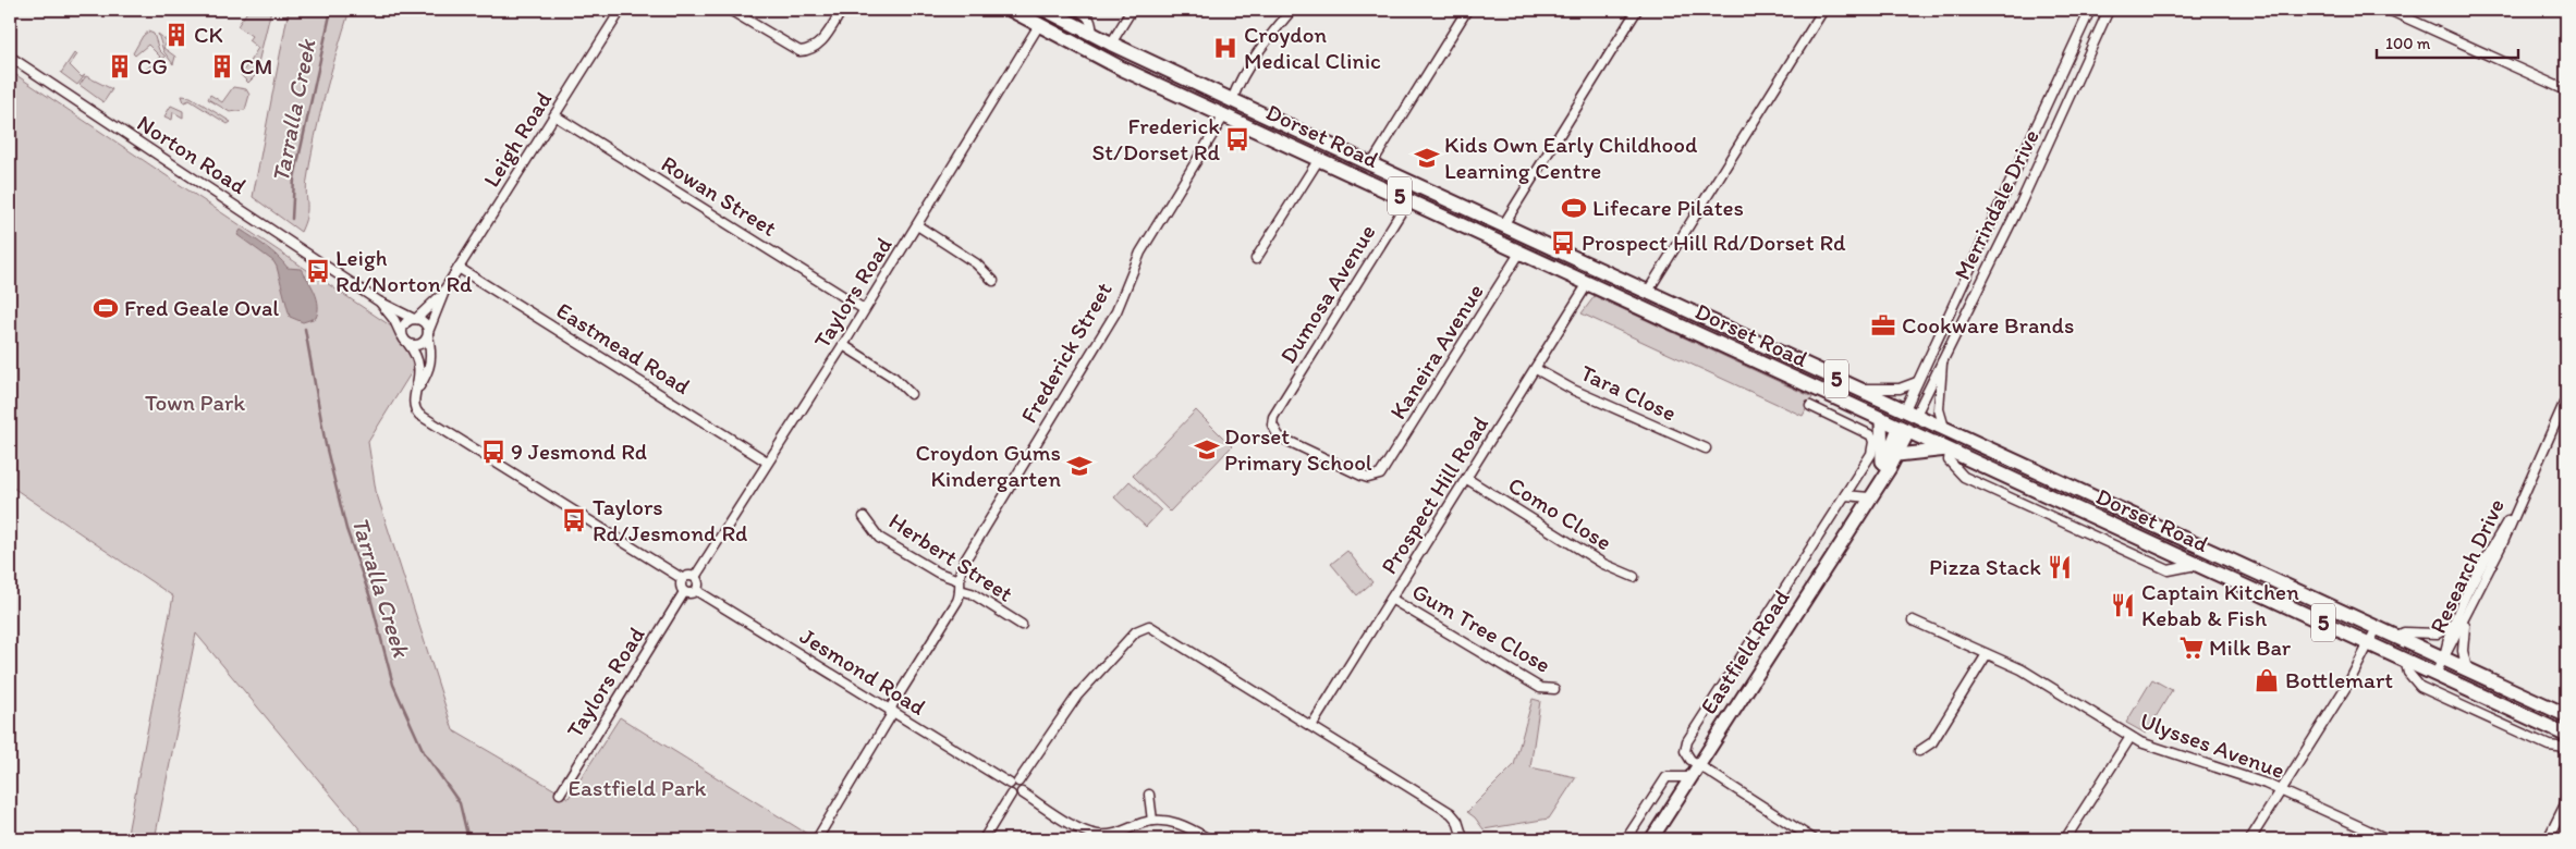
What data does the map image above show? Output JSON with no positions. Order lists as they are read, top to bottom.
{
  "streets": {
    "main road": ["Dorset Road", "5", "Eastfield Road"],
    "street": [
      "Leigh Road",
      "Norton Road",
      "Rowan Street",
      "Merrindale Drive",
      "Taylors Road",
      "Dumosa Avenue",
      "Eastmead Road",
      "Kaneira Avenue",
      "Frederick Street",
      "Tara Close",
      "Prospect Hill Road",
      "Como Close",
      "Herbert Street",
      "Research Drive",
      "Gum Tree Close",
      "Jesmond Road",
      "Ulysses Avenue"
    ]
  },
  "crossings": [
    ["Dorset Road", "Merrindale Drive"],
    ["Dorset Road", "Taylors Road"],
    ["Dorset Road", "Dumosa Avenue"],
    ["Dorset Road", "Kaneira Avenue"],
    ["Dorset Road", "Frederick Street"],
    ["Dorset Road", "Prospect Hill Road"],
    ["Dorset Road", "Research Drive"],
    ["Dorset Road", "Eastfield Road"],
    ["Leigh Road", "Norton Road"],
    ["Leigh Road", "Rowan Street"],
    ["Leigh Road", "Eastmead Road"],
    ["Rowan Street", "Taylors Road"],
    ["Merrindale Drive", "Eastfield Road"],
    ["Taylors Road", "Eastmead Road"],
    ["Taylors Road", "Jesmond Road"],
    ["Dumosa Avenue", "Kaneira Avenue"],
    ["Frederick Street", "Herbert Street"],
    ["Tara Close", "Prospect Hill Road"],
    ["Prospect Hill Road", "Como Close"],
    ["Prospect Hill Road", "Gum Tree Close"]
  ],
  "water": ["Tarralla Creek"],
  "parks": ["Town Park", "Eastfield Park"],
  "places": {
    "building": ["CK", "CG", "CM"],
    "hospital": ["Croydon Medical Clinic"],
    "bus stop": [
      "Frederick St/Dorset Rd",
      "Prospect Hill Rd/Dorset Rd",
      "Leigh Rd/Norton Rd",
      "9 Jesmond Rd",
      "Taylors Rd/Jesmond Rd"
    ],
    "school or university": ["Kids Own Early Childhood Learning Centre", "Dorset Primary School", "Croydon Gums Kindergarten"],
    "sports": ["Lifecare Pilates", "Fred Geale Oval"],
    "office": ["Cookware Brands"],
    "restaurant": ["Pizza Stack", "Captain Kitchen Kebab & Fish"],
    "supermarket": ["Milk Bar"],
    "shop": ["Bottlemart"]
  },
  "scale_bar": "100 m"
}
